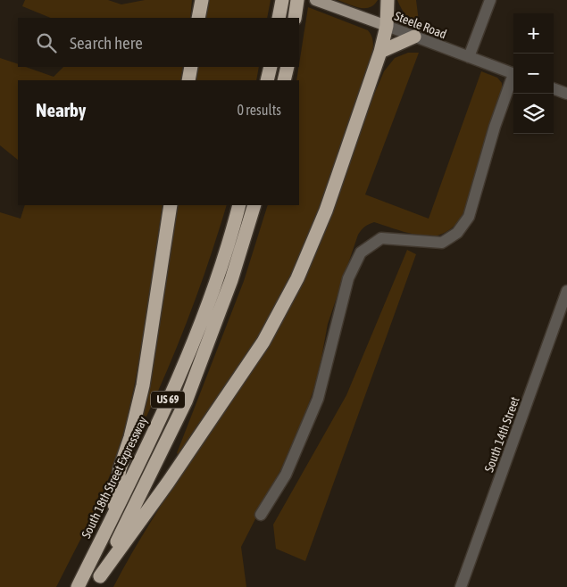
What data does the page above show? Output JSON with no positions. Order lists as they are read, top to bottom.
{
  "streets": {
    "highway": ["US 69", "South 18th Street Expressway"],
    "main road": ["Steele Road"],
    "street": ["South 14th Street"]
  },
  "page": {
    "map_buttons": ["+", "−"],
    "search": "Search here",
    "heading": ["Nearby", "0 results"]
  }
}
